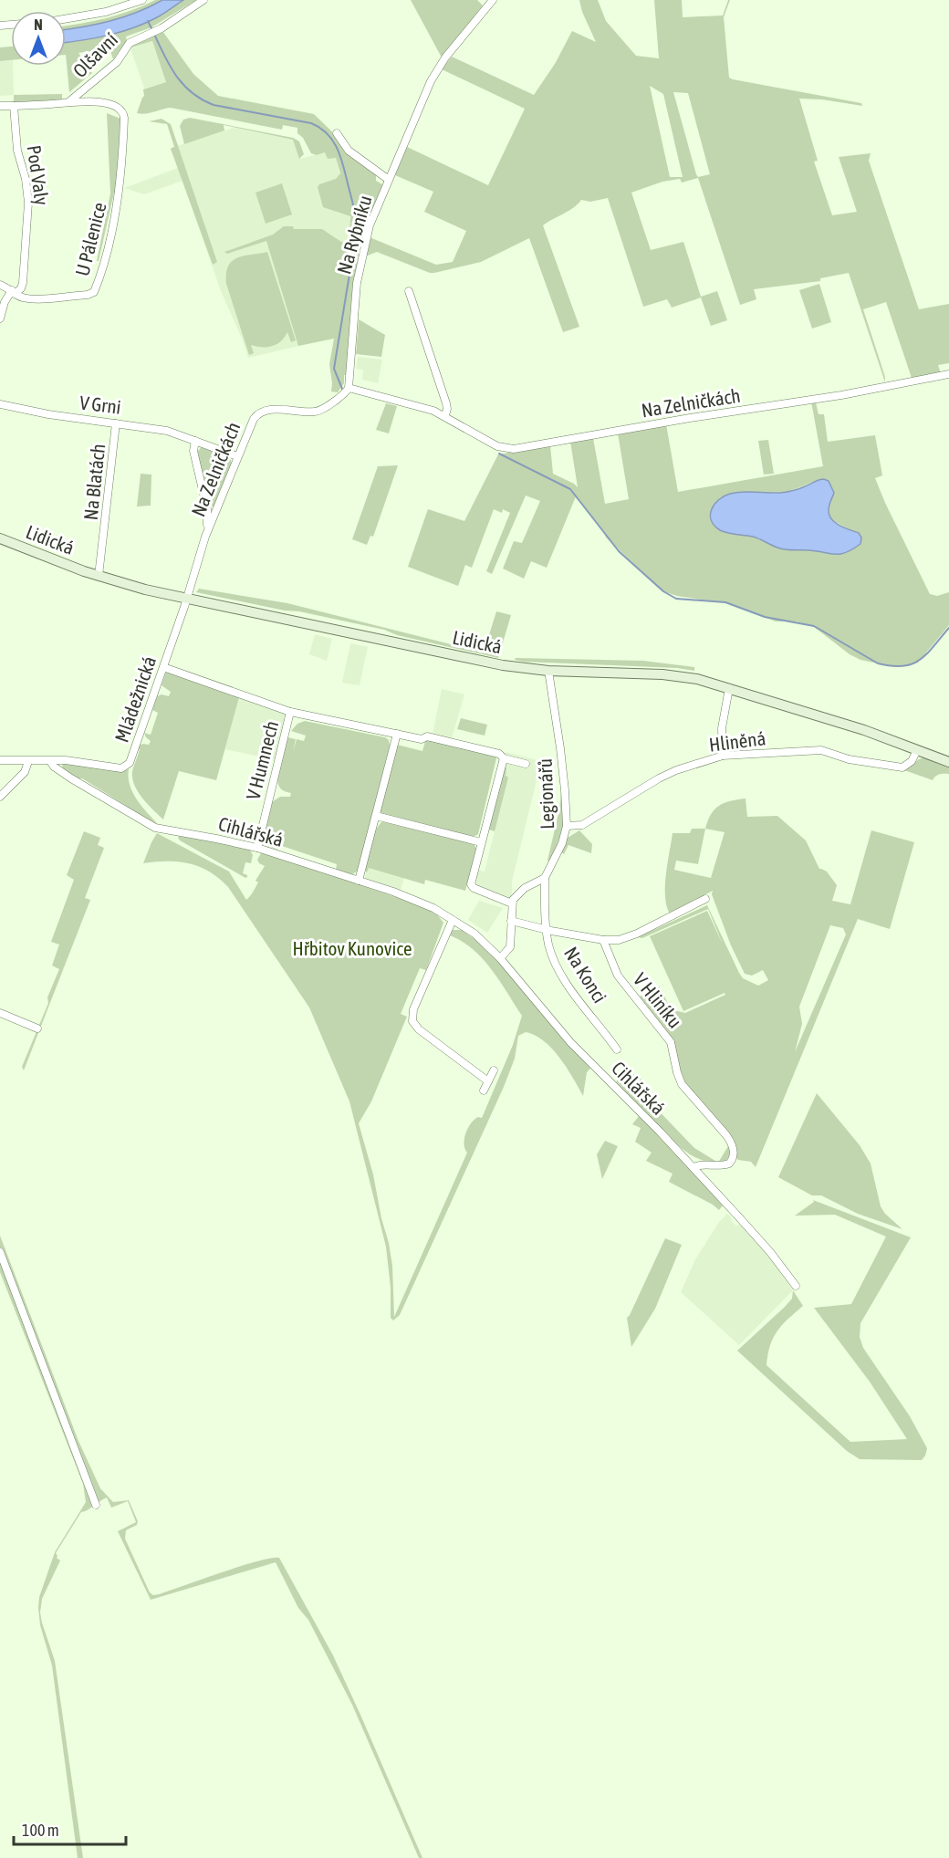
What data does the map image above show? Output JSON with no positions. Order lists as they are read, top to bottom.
{
  "streets": {
    "main road": ["Lidická"],
    "street": [
      "Olšavní",
      "Pod Valy",
      "Na Rybníku",
      "U Pálenice",
      "Na Zelničkách",
      "V Grni",
      "Na Blatách",
      "Mládežnická",
      "Hliněná",
      "V Humnech",
      "Legionářů",
      "Cihlářská",
      "Na Konci",
      "V Hliníku"
    ]
  },
  "crossings": [
    ["Olšavní", "Pod Valy"],
    ["Olšavní", "U Pálenice"],
    ["Pod Valy", "U Pálenice"],
    ["Na Rybníku", "Na Zelničkách"],
    ["Na Zelničkách", "V Grni"],
    ["Na Zelničkách", "Lidická"],
    ["Na Zelničkách", "Mládežnická"],
    ["V Grni", "Na Blatách"],
    ["Na Blatách", "Lidická"],
    ["Lidická", "Mládežnická"],
    ["Lidická", "Hliněná"],
    ["Lidická", "Legionářů"],
    ["Mládežnická", "V Humnech"],
    ["Mládežnická", "Cihlářská"],
    ["Hliněná", "Legionářů"],
    ["V Humnech", "Cihlářská"],
    ["Legionářů", "Na Konci"],
    ["Cihlářská", "V Hliníku"]
  ],
  "parks": ["Hřbitov Kunovice"],
  "scale_bar": "100 m",
  "north": "top"
}
